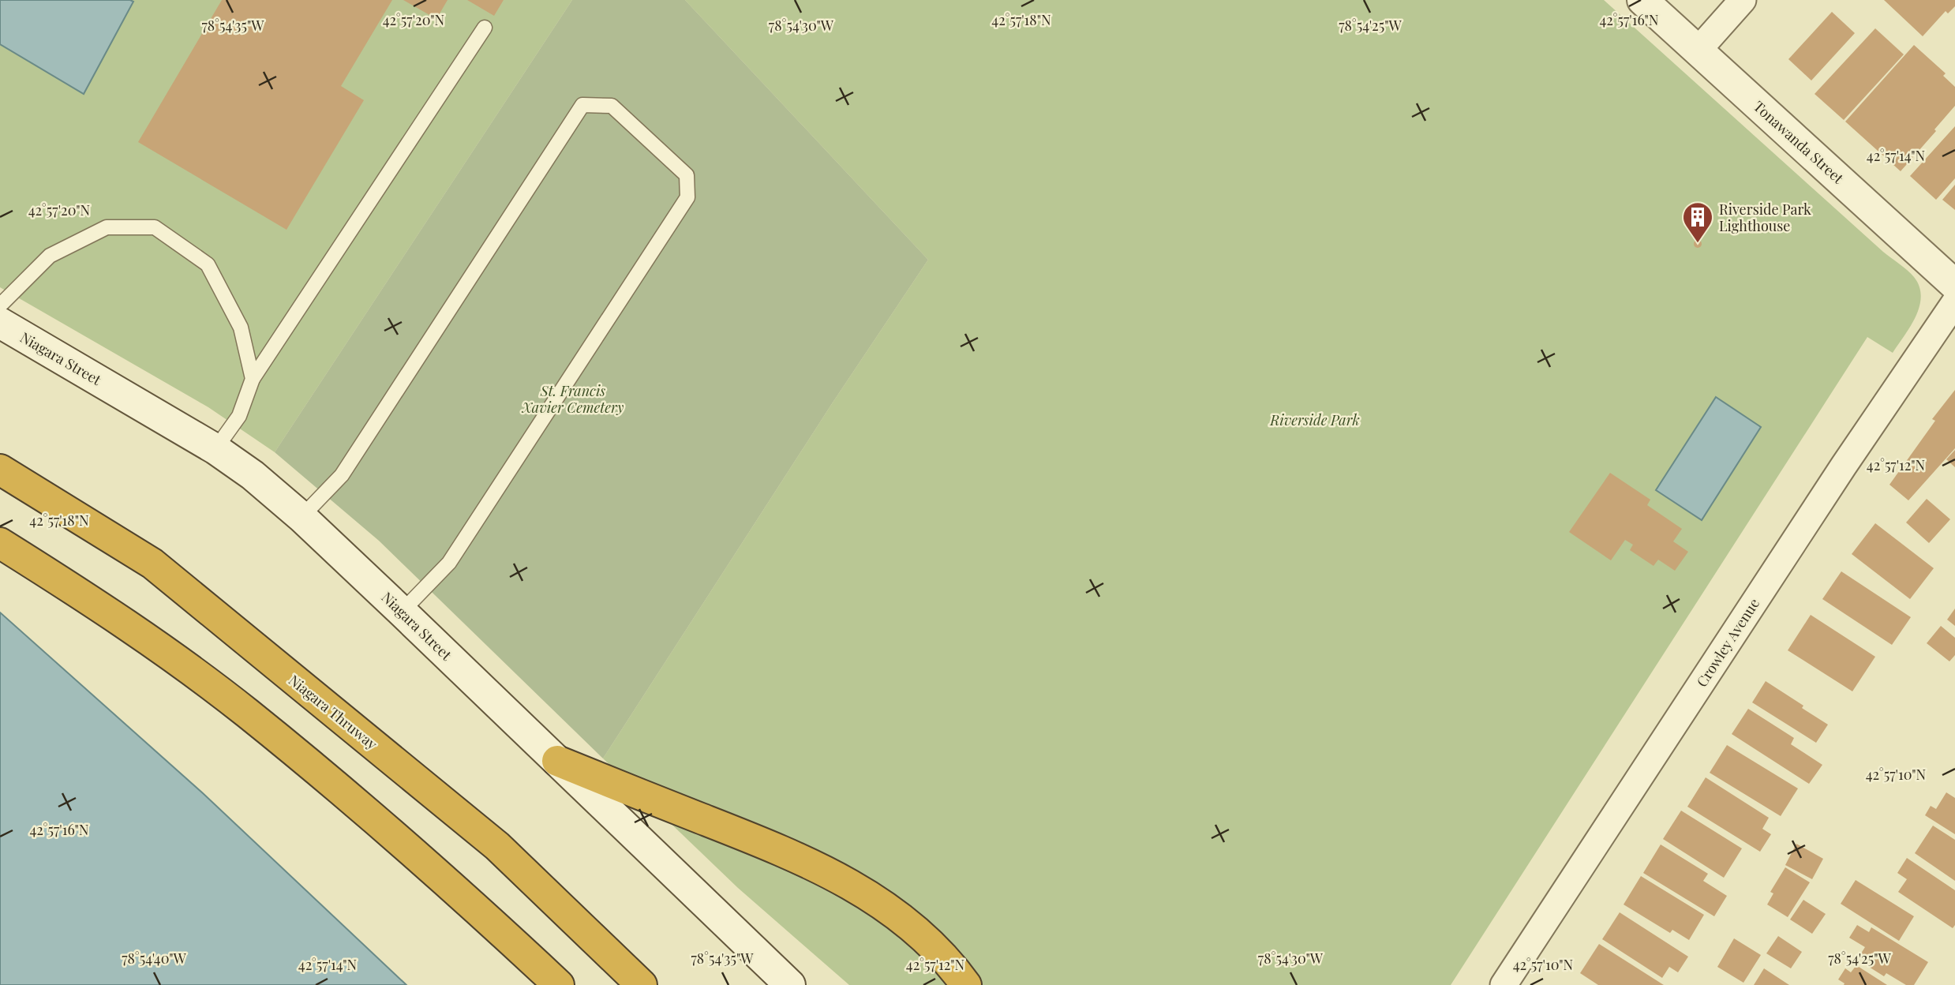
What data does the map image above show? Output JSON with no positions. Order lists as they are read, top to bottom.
{
  "streets": {
    "highway": ["Niagara Thruway"],
    "main road": ["Tonawanda Street", "Niagara Street"],
    "street": ["Crowley Avenue"]
  },
  "parks": ["St. Francis Xavier Cemetery", "Riverside Park"],
  "places": {
    "building": ["Riverside Park Lighthouse"]
  },
  "coordinates": [
    "42°57'20\"N",
    "42°57'18\"N",
    "42°57'16\"N",
    "78°54'35\"W",
    "78°54'30\"W",
    "78°54'25\"W",
    "42°57'14\"N",
    "42°57'12\"N",
    "42°57'10\"N",
    "78°54'40\"W"
  ]
}
